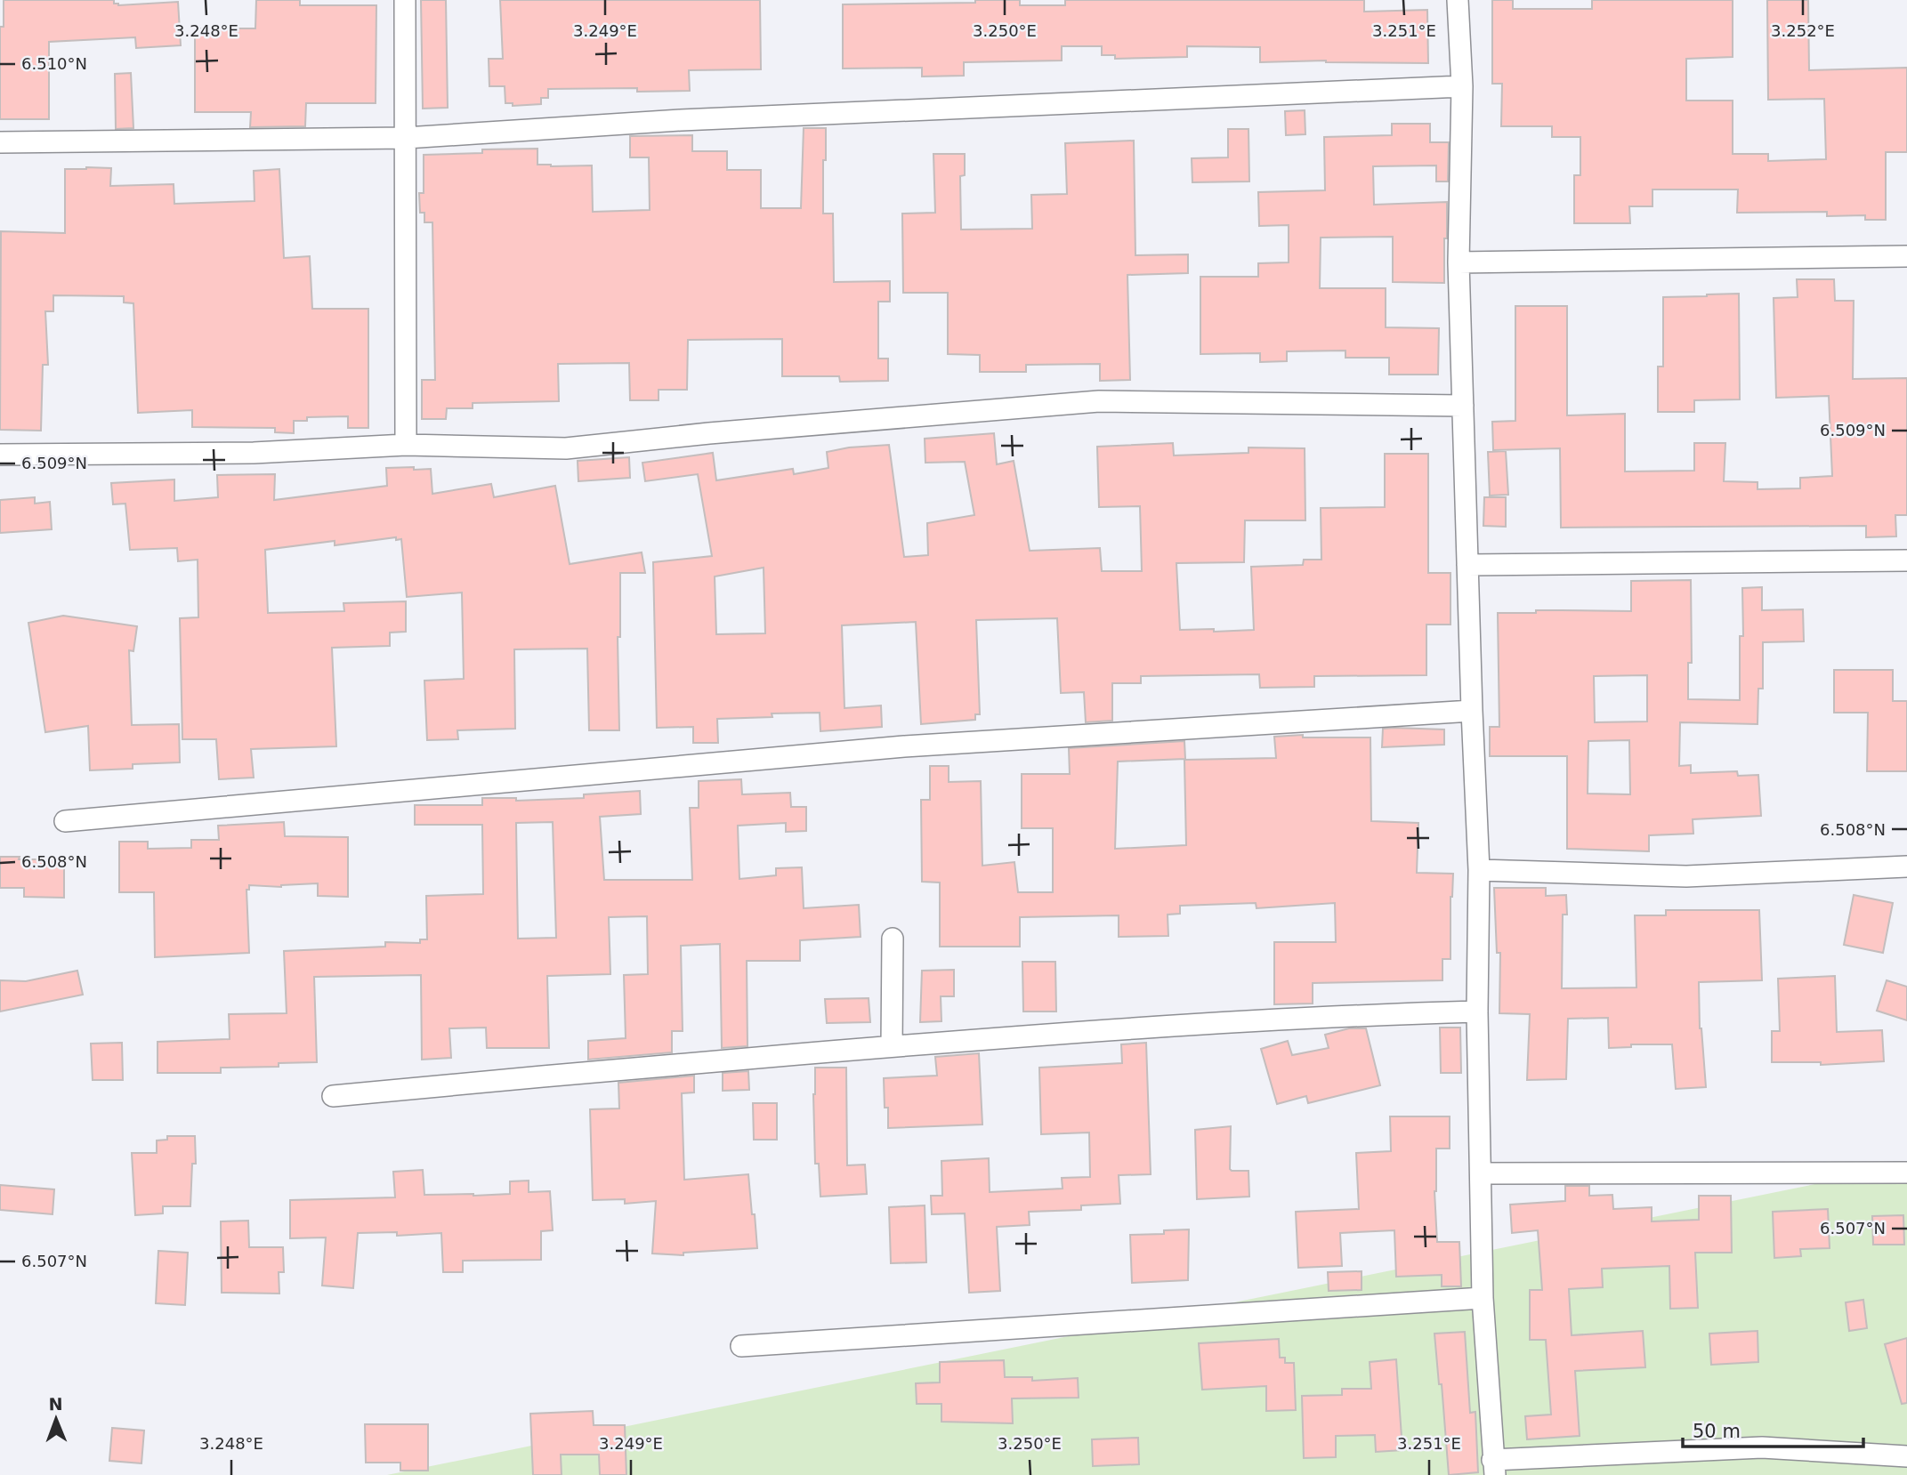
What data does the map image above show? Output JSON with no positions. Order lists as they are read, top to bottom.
{
  "scale_bar": "50 m",
  "north": "top",
  "coordinates": [
    "3.248°E",
    "3.249°E",
    "3.250°E",
    "3.251°E",
    "3.252°E",
    "6.510°N",
    "6.509°N",
    "6.508°N",
    "6.507°N"
  ]
}
